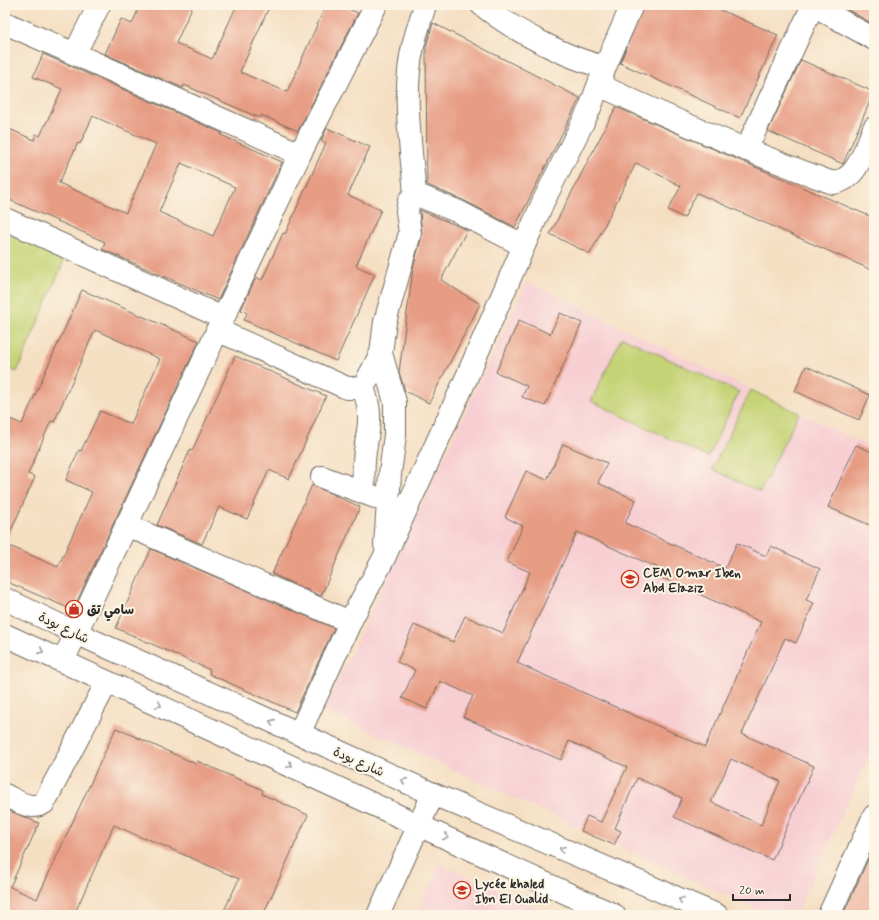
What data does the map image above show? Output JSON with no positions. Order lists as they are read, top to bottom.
{
  "streets": {
    "street": ["شارع بودة"]
  },
  "places": {
    "school or university": ["CEM Omar Iben Abd Elaziz", "Lycée khaled Ibn El Oualid"],
    "shop": ["سامي تق"]
  },
  "scale_bar": "20 m"
}
